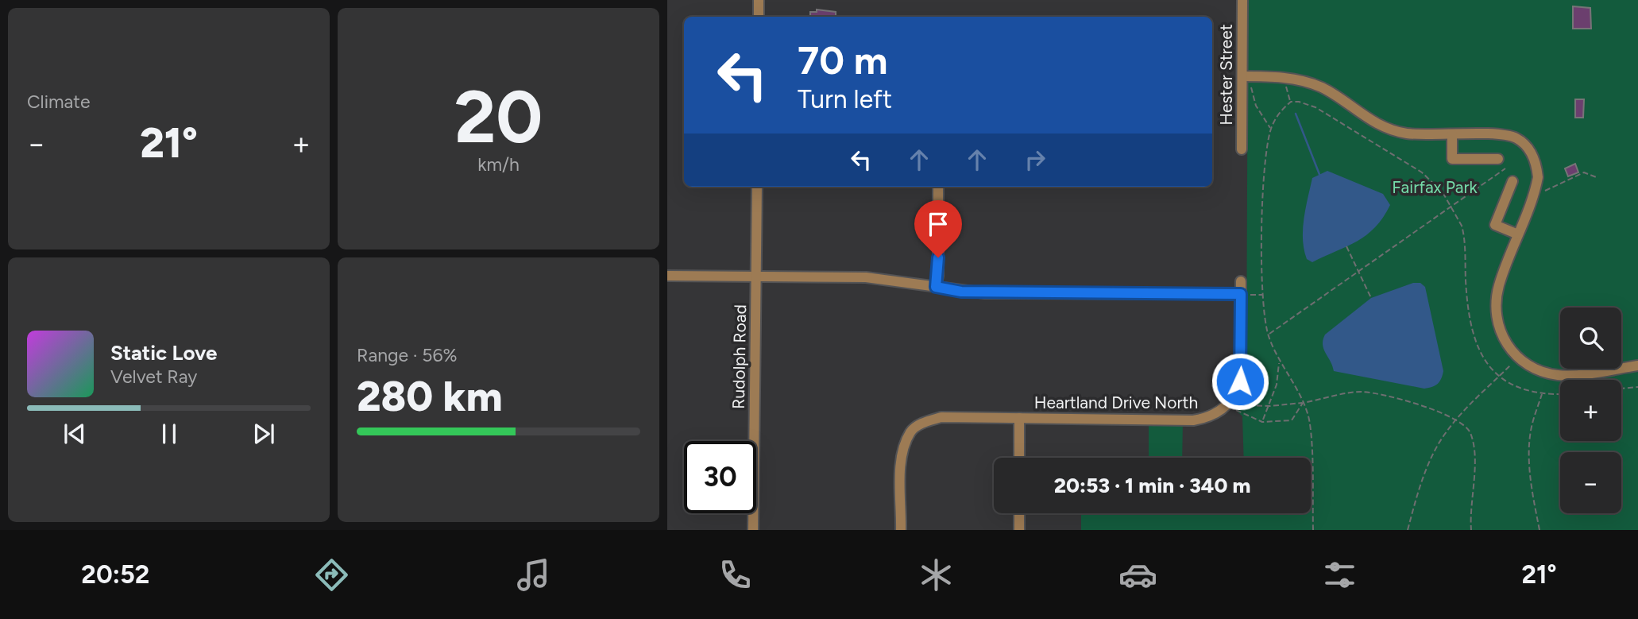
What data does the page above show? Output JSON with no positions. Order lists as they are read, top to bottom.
{
  "streets": {
    "street": ["Hester Street", "Rudolph Road", "Heartland Drive North"]
  },
  "parks": ["Fairfax Park"],
  "page": {
    "tile": [
      "Climate",
      ["20", "km/h"],
      ["Range · 56%", "280 km"]
    ],
    "turn": ["70 m", "Turn left"],
    "heat": ["−", "21°", "+"],
    "map_buttons": ["+", "−"],
    "song": ["Static Love", "Velvet Ray"],
    "limit": "30",
    "trip": "20:53 · 1 min · 340 m",
    "tabs": ["20:52", "21°"]
  }
}
